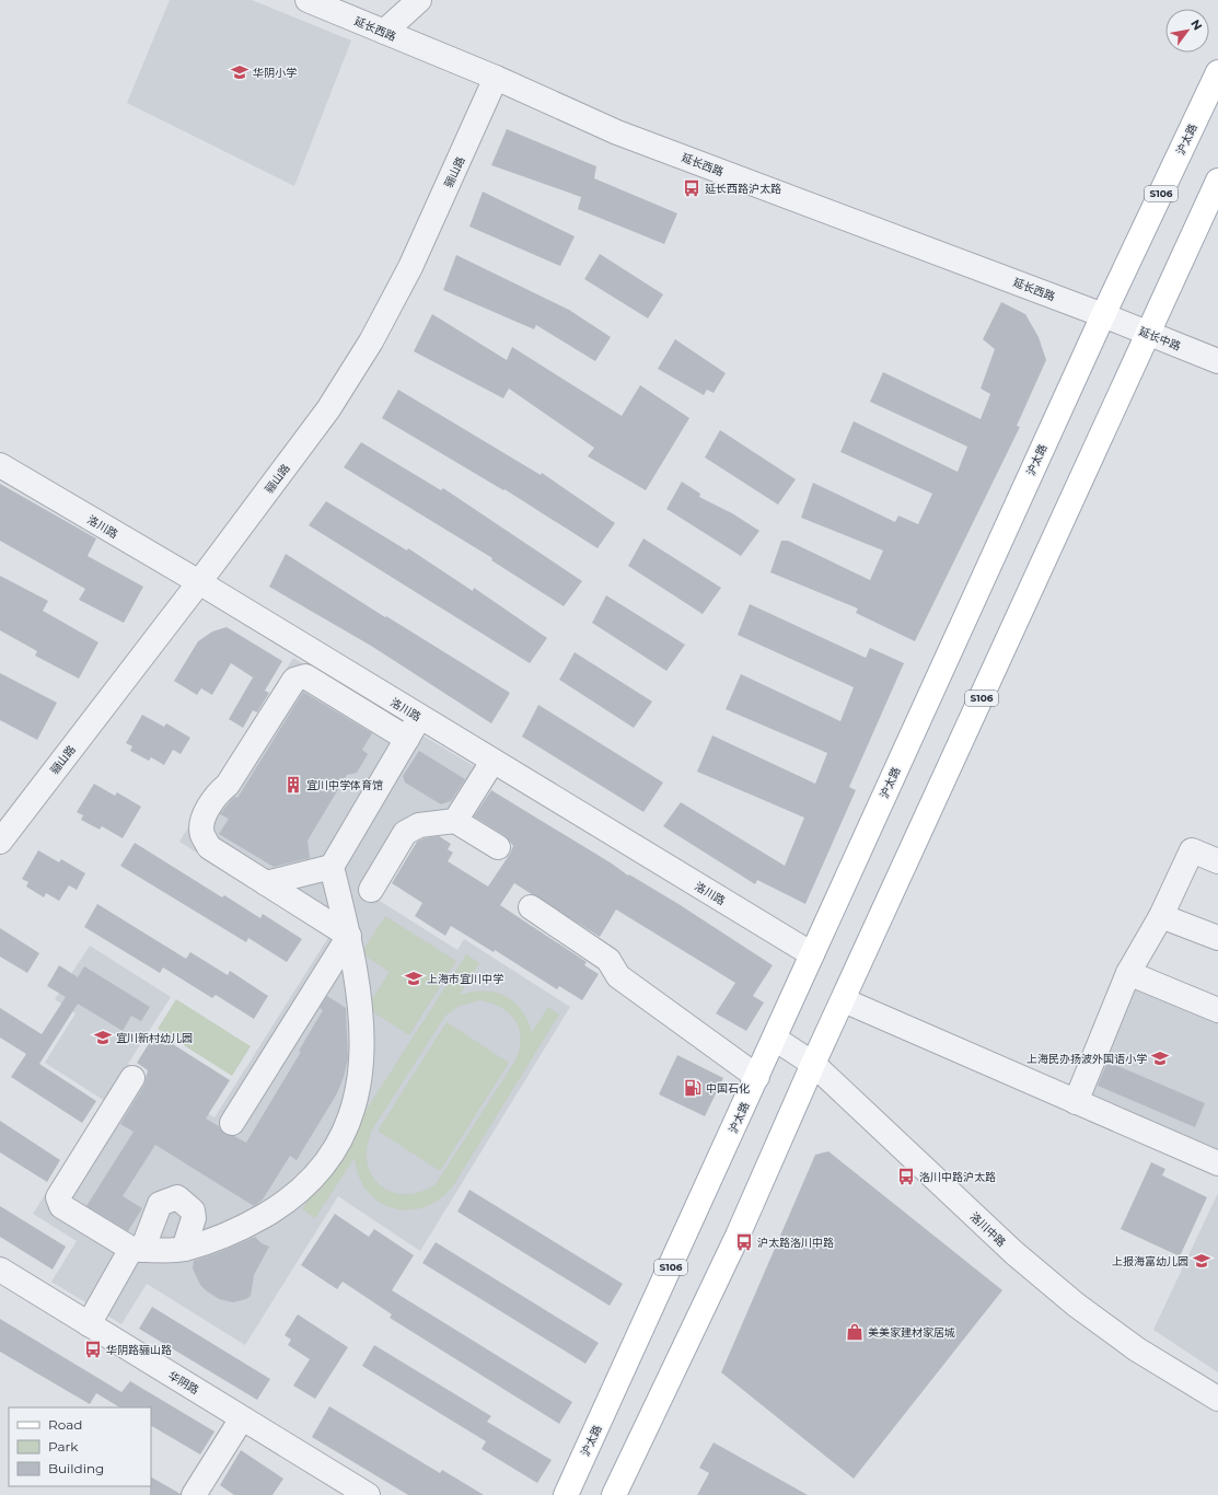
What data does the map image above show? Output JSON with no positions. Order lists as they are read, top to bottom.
{
  "streets": {
    "main road": ["沪太路", "S106"],
    "street": [
      "延长西路",
      "骊山路",
      "延长中路",
      "洛川路",
      "洛川中路",
      "华阴路"
    ]
  },
  "crossings": [
    ["延长西路", "沪太路"],
    ["延长西路", "骊山路"],
    ["延长西路", "延长中路"],
    ["沪太路", "延长中路"],
    ["沪太路", "洛川路"],
    ["沪太路", "洛川中路"],
    ["骊山路", "洛川路"],
    ["S106", "延长中路"],
    ["S106", "洛川中路"]
  ],
  "places": {
    "school or university": [
      "华阴小学",
      "上海市宜川中学",
      "宜川新村幼儿园",
      "上海民办扬波外国语小学",
      "上报海富幼儿园"
    ],
    "bus stop": [
      "延长西路沪太路",
      "洛川中路沪太路",
      "沪太路洛川中路",
      "华阴路骊山路"
    ],
    "building": ["宜川中学体育馆"],
    "fuel station": ["中国石化"],
    "shop": ["美美家建材家居城"]
  },
  "legend": ["Road", "Park", "Building"],
  "north": "top right"
}
